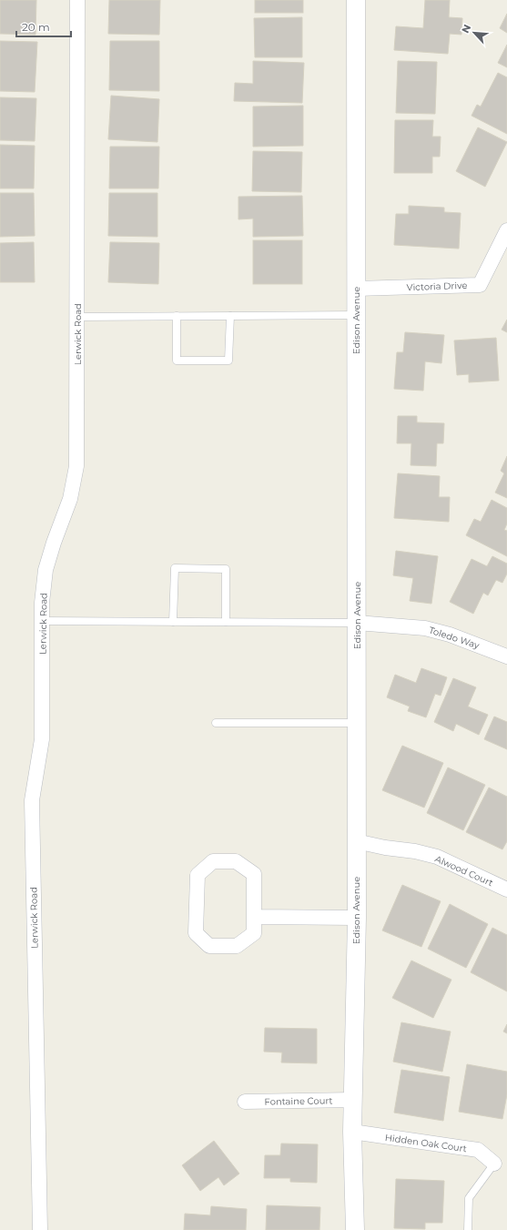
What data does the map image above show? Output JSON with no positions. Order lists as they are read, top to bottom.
{
  "streets": {
    "street": [
      "Victoria Drive",
      "Edison Avenue",
      "Lerwick Road",
      "Toledo Way",
      "Alwood Court",
      "Fontaine Court",
      "Hidden Oak Court"
    ]
  },
  "crossings": [
    ["Victoria Drive", "Edison Avenue"],
    ["Edison Avenue", "Toledo Way"],
    ["Edison Avenue", "Alwood Court"],
    ["Edison Avenue", "Fontaine Court"],
    ["Edison Avenue", "Hidden Oak Court"]
  ],
  "scale_bar": "20 m",
  "north": "top left"
}
